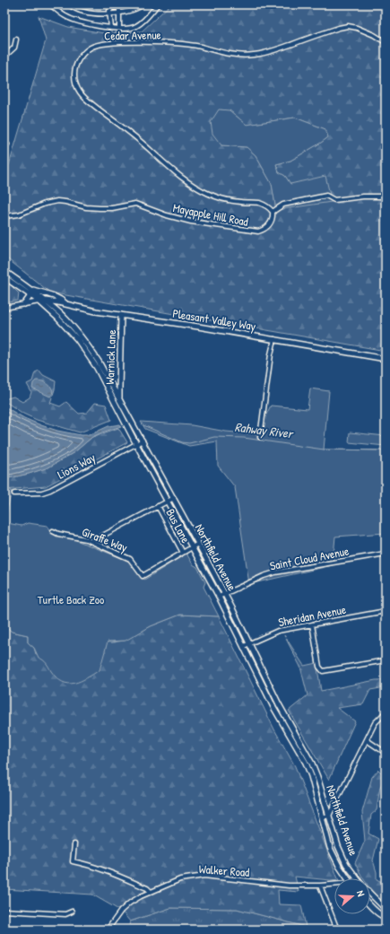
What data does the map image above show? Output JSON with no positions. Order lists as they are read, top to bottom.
{
  "streets": {
    "main road": ["Pleasant Valley Way", "Warnick Lane", "Northfield Avenue"],
    "street": [
      "Cedar Avenue",
      "Mayapple Hill Road",
      "Lions Way",
      "Bus Lane",
      "Giraffe Way",
      "Saint Cloud Avenue",
      "Sheridan Avenue",
      "Walker Road"
    ]
  },
  "crossings": [
    ["Cedar Avenue", "Mayapple Hill Road"],
    ["Pleasant Valley Way", "Warnick Lane"],
    ["Pleasant Valley Way", "Northfield Avenue"],
    ["Warnick Lane", "Northfield Avenue"],
    ["Lions Way", "Northfield Avenue"],
    ["Bus Lane", "Giraffe Way"],
    ["Giraffe Way", "Northfield Avenue"],
    ["Northfield Avenue", "Saint Cloud Avenue"],
    ["Northfield Avenue", "Sheridan Avenue"]
  ],
  "water": ["Rahway River"],
  "parks": ["Turtle Back Zoo"],
  "north": "right"
}
